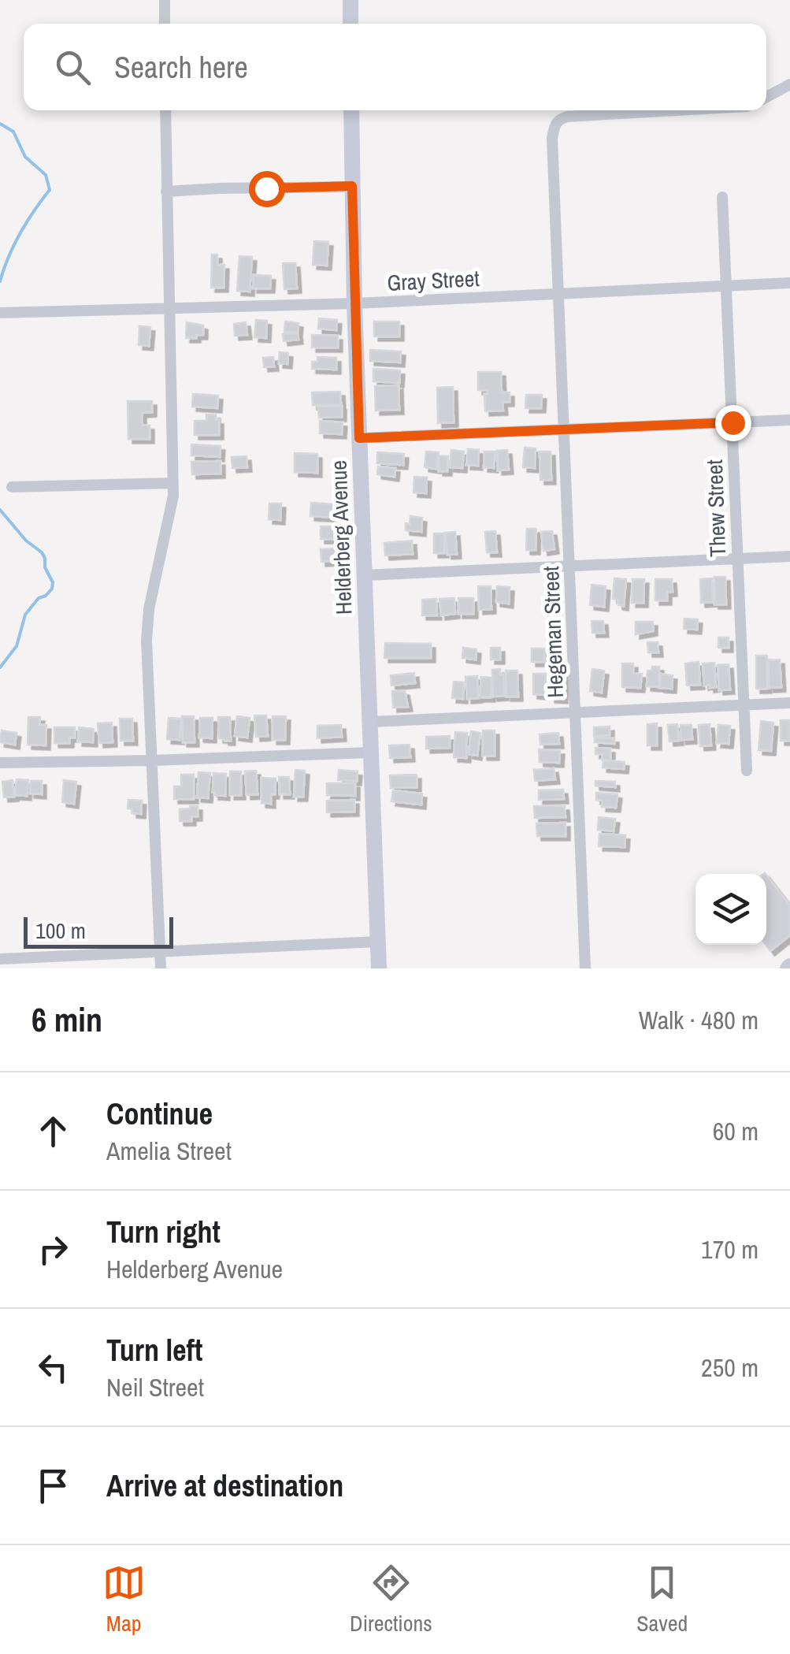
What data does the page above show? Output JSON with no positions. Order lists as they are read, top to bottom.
{
  "streets": {
    "street": [
      "Gray Street",
      "Thew Street",
      "Helderberg Avenue",
      "Hegeman Street"
    ]
  },
  "crossings": [
    ["Gray Street", "Thew Street"],
    ["Gray Street", "Helderberg Avenue"],
    ["Gray Street", "Hegeman Street"]
  ],
  "scale_bar": "100 m",
  "page": {
    "search": "Search here",
    "scale": "100 m",
    "heading": ["6 min", "Walk · 480 m"],
    "list": [
      ["Continue", "Amelia Street", "60 m"],
      ["Turn right", "Helderberg Avenue", "170 m"],
      ["Turn left", "Neil Street", "250 m"],
      "Arrive at destination"
    ],
    "nav": ["Map", "Directions", "Saved"]
  }
}
